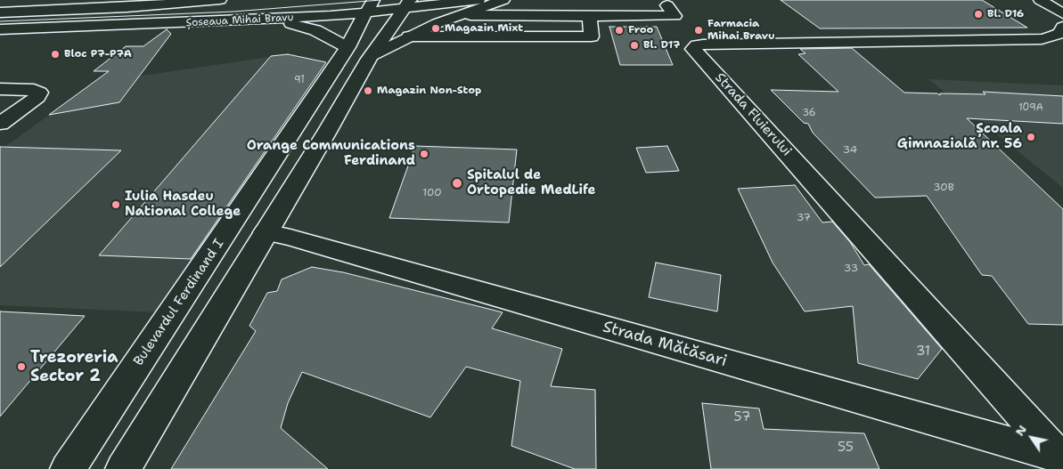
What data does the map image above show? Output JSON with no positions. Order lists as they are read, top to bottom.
{
  "streets": {
    "main road": [
      "Șoseaua Mihai Bravu",
      "Strada Fluierului",
      "Bulevardul Ferdinand I",
      "Strada Mătăsari"
    ]
  },
  "crossings": [
    ["Șoseaua Mihai Bravu", "Bulevardul Ferdinand I"],
    ["Strada Fluierului", "Strada Mătăsari"]
  ],
  "places": [
    "Bl. D16",
    "Magazin Mixt",
    "Froo",
    "Farmacia Mihai Bravu",
    "Bl. D17",
    "Bloc P7-P7A",
    "Magazin Non-Stop",
    "Școala Gimnazială nr. 56",
    "Orange Communications Ferdinand",
    "Spitalul de Ortopedie MedLife",
    "Iulia Hasdeu National College",
    "Trezoreria Sector 2"
  ],
  "house_numbers": [
    "91",
    "109A",
    "36",
    "34",
    "30B",
    "100",
    "37",
    "33",
    "31",
    "57",
    "55"
  ],
  "north": "top left"
}
